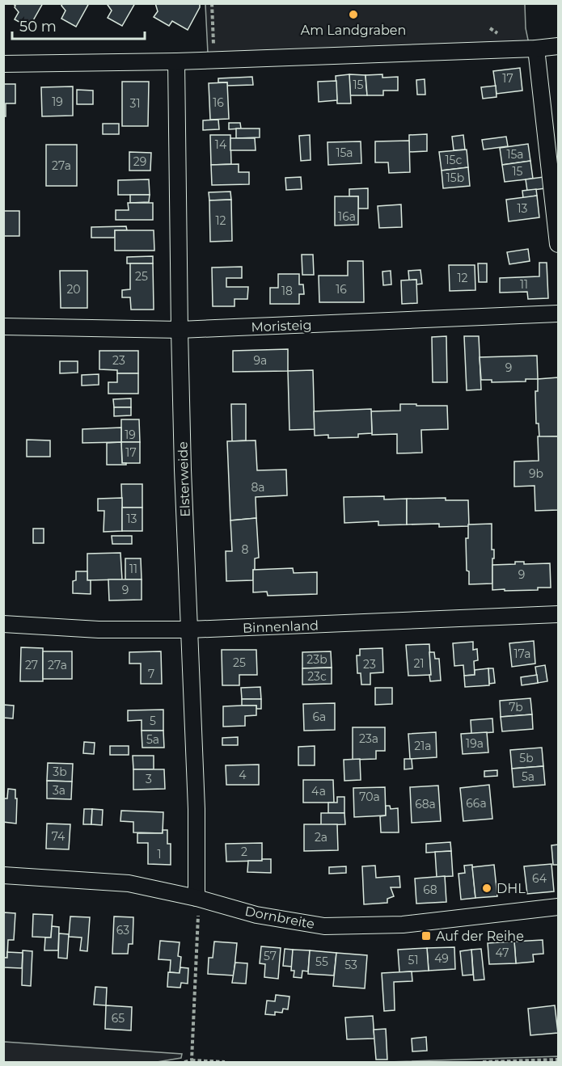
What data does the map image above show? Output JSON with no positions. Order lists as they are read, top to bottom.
{
  "streets": {
    "street": [
      "Moristeig",
      "Elsterweide",
      "Binnenland",
      "Dornbreite"
    ]
  },
  "crossings": [
    ["Moristeig", "Elsterweide"],
    ["Elsterweide", "Binnenland"],
    ["Elsterweide", "Dornbreite"]
  ],
  "places": {
    "other": ["Am Landgraben", "DHL"],
    "transit": ["Auf der Reihe"]
  },
  "house_numbers": [
    "17",
    "15",
    "19",
    "16",
    "31",
    "14",
    "15a",
    "15a",
    "15c",
    "29",
    "27a",
    "15",
    "15b",
    "13",
    "16a",
    "12",
    "25",
    "12",
    "11",
    "20",
    "16",
    "18",
    "23",
    "9a",
    "9",
    "19",
    "17",
    "9b",
    "8a",
    "13",
    "8",
    "11",
    "9",
    "9",
    "17a",
    "23b",
    "25",
    "21",
    "23",
    "27",
    "27a",
    "7",
    "23c",
    "7b",
    "6a",
    "5",
    "23a",
    "5a",
    "19a",
    "21a",
    "5b",
    "3b",
    "4",
    "5a",
    "3",
    "3a",
    "4a",
    "70a",
    "66a",
    "68a",
    "74",
    "2a",
    "2",
    "1",
    "64",
    "68",
    "63",
    "47",
    "57",
    "49",
    "51",
    "55",
    "53",
    "65"
  ],
  "scale_bar": "50 m"
}
